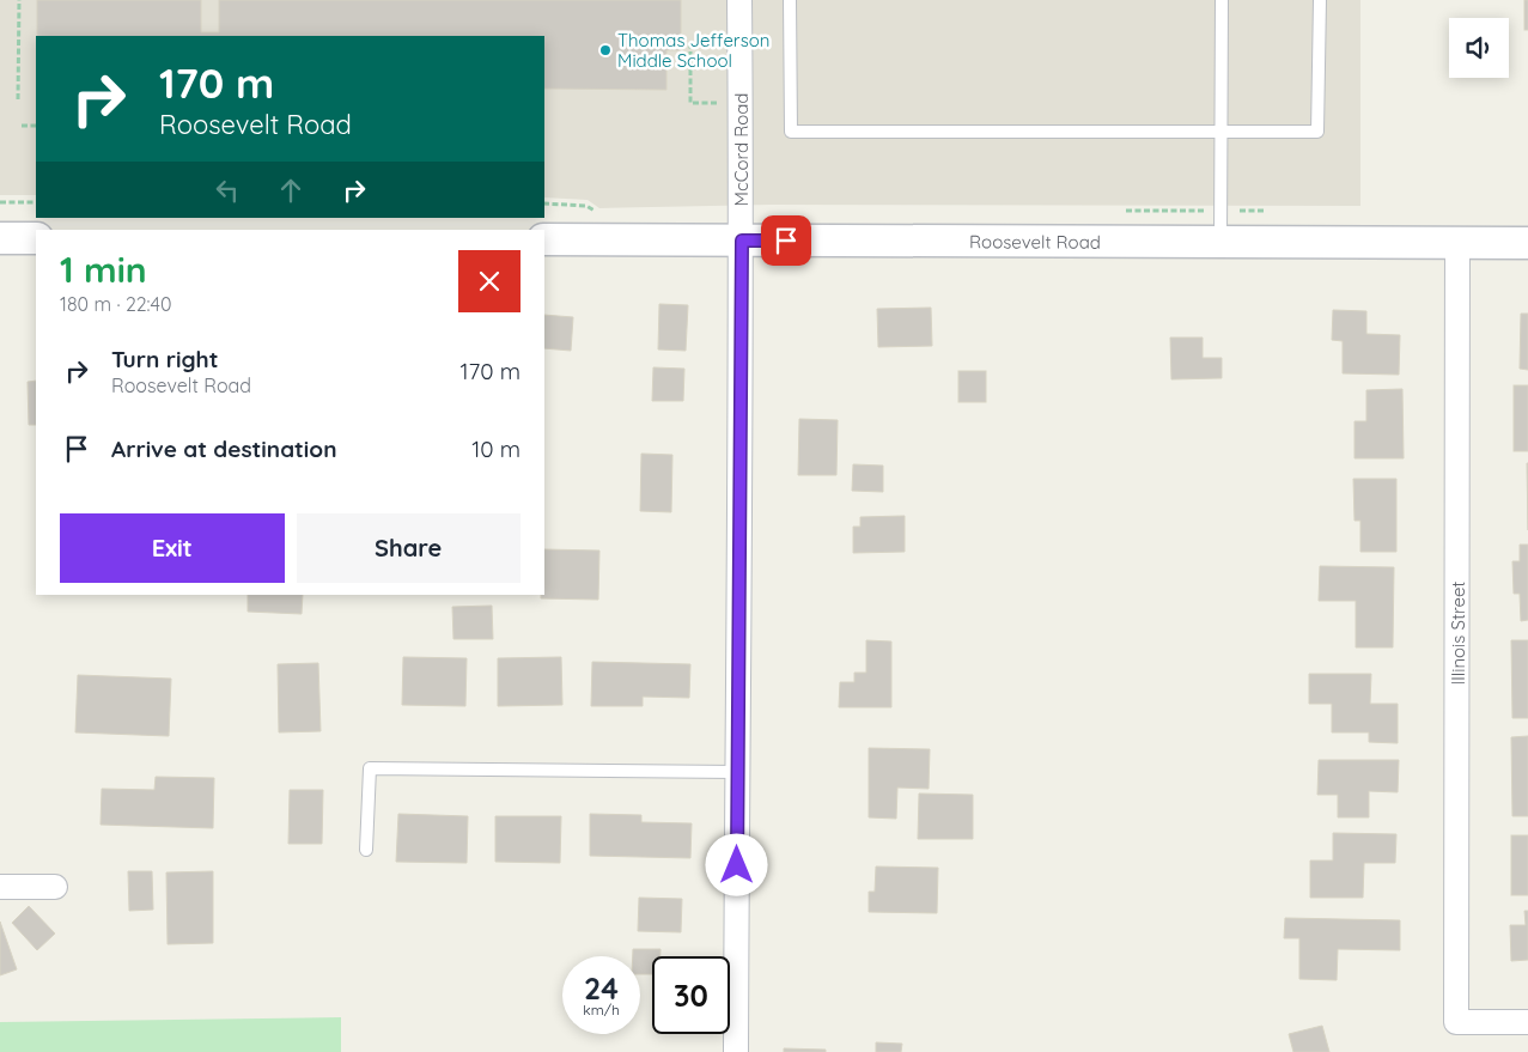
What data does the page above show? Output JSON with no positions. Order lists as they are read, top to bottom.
{
  "streets": {
    "street": ["McCord Road", "Roosevelt Road", "Illinois Street"]
  },
  "crossings": [
    ["McCord Road", "Roosevelt Road"],
    ["Roosevelt Road", "Illinois Street"]
  ],
  "places": ["Thomas Jefferson Middle School"],
  "page": {
    "turn": ["170 m", "Roosevelt Road"],
    "heading": ["1 min", "180 m · 22:40"],
    "list": [
      {
        "name": "Turn right",
        "note": "Roosevelt Road",
        "value": "170 m"
      },
      {
        "name": "Arrive at destination",
        "value": "10 m"
      }
    ],
    "buttons": ["Exit", "Share"],
    "speed": "24 km/h",
    "limit": "30"
  }
}
